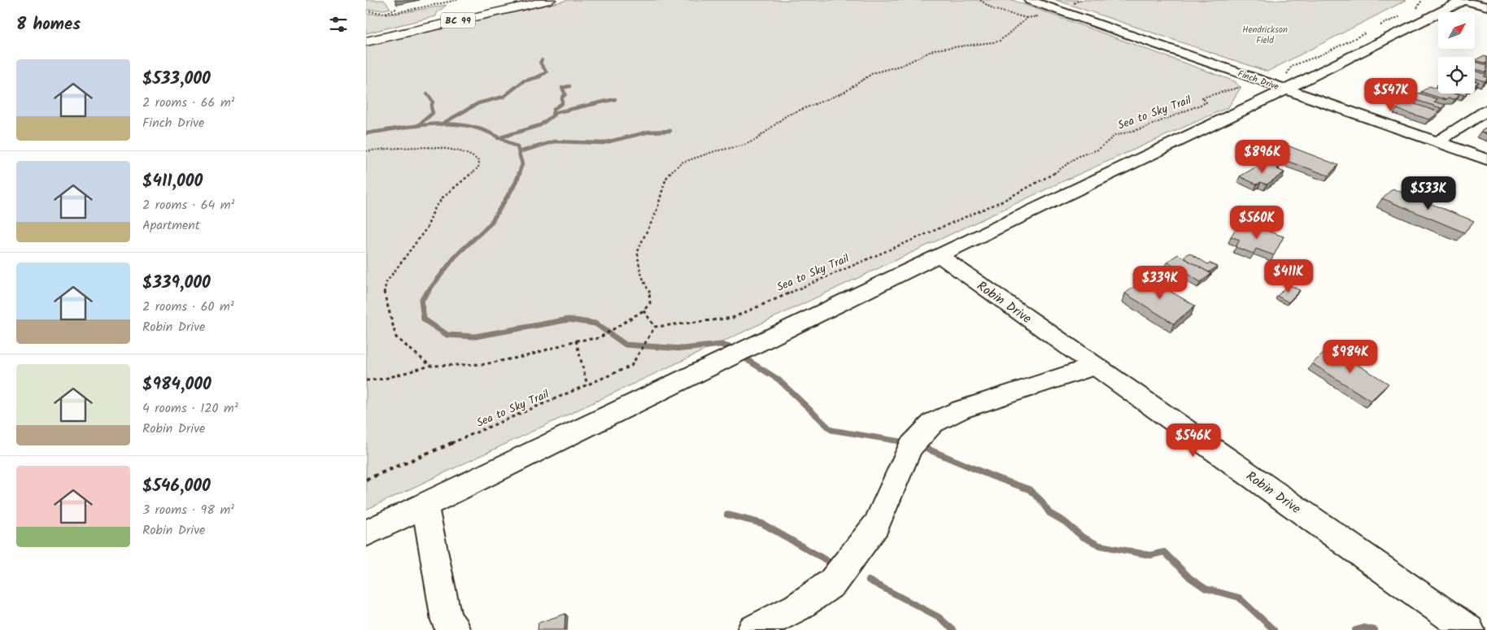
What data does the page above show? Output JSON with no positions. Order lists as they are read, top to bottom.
{
  "streets": {
    "highway": ["BC 99"],
    "street": ["Finch Drive", "Robin Drive"],
    "path": ["Sea to Sky Trail"]
  },
  "parks": ["Hendrickson Field"],
  "north": "top right",
  "page": {
    "heading": "8 homes",
    "list": [
      {
        "name": "$533,000",
        "note": "2 rooms · 66 m² · Finch Drive"
      },
      {
        "name": "$411,000",
        "note": "2 rooms · 64 m² · Apartment"
      },
      {
        "name": "$339,000",
        "note": "2 rooms · 60 m² · Robin Drive"
      },
      {
        "name": "$984,000",
        "note": "4 rooms · 120 m² · Robin Drive"
      },
      {
        "name": "$546,000",
        "note": "3 rooms · 98 m² · Robin Drive"
      }
    ],
    "price": [
      "$547K",
      "$896K",
      "$533K",
      "$560K",
      "$411K",
      "$339K",
      "$984K",
      "$546K"
    ]
  }
}
